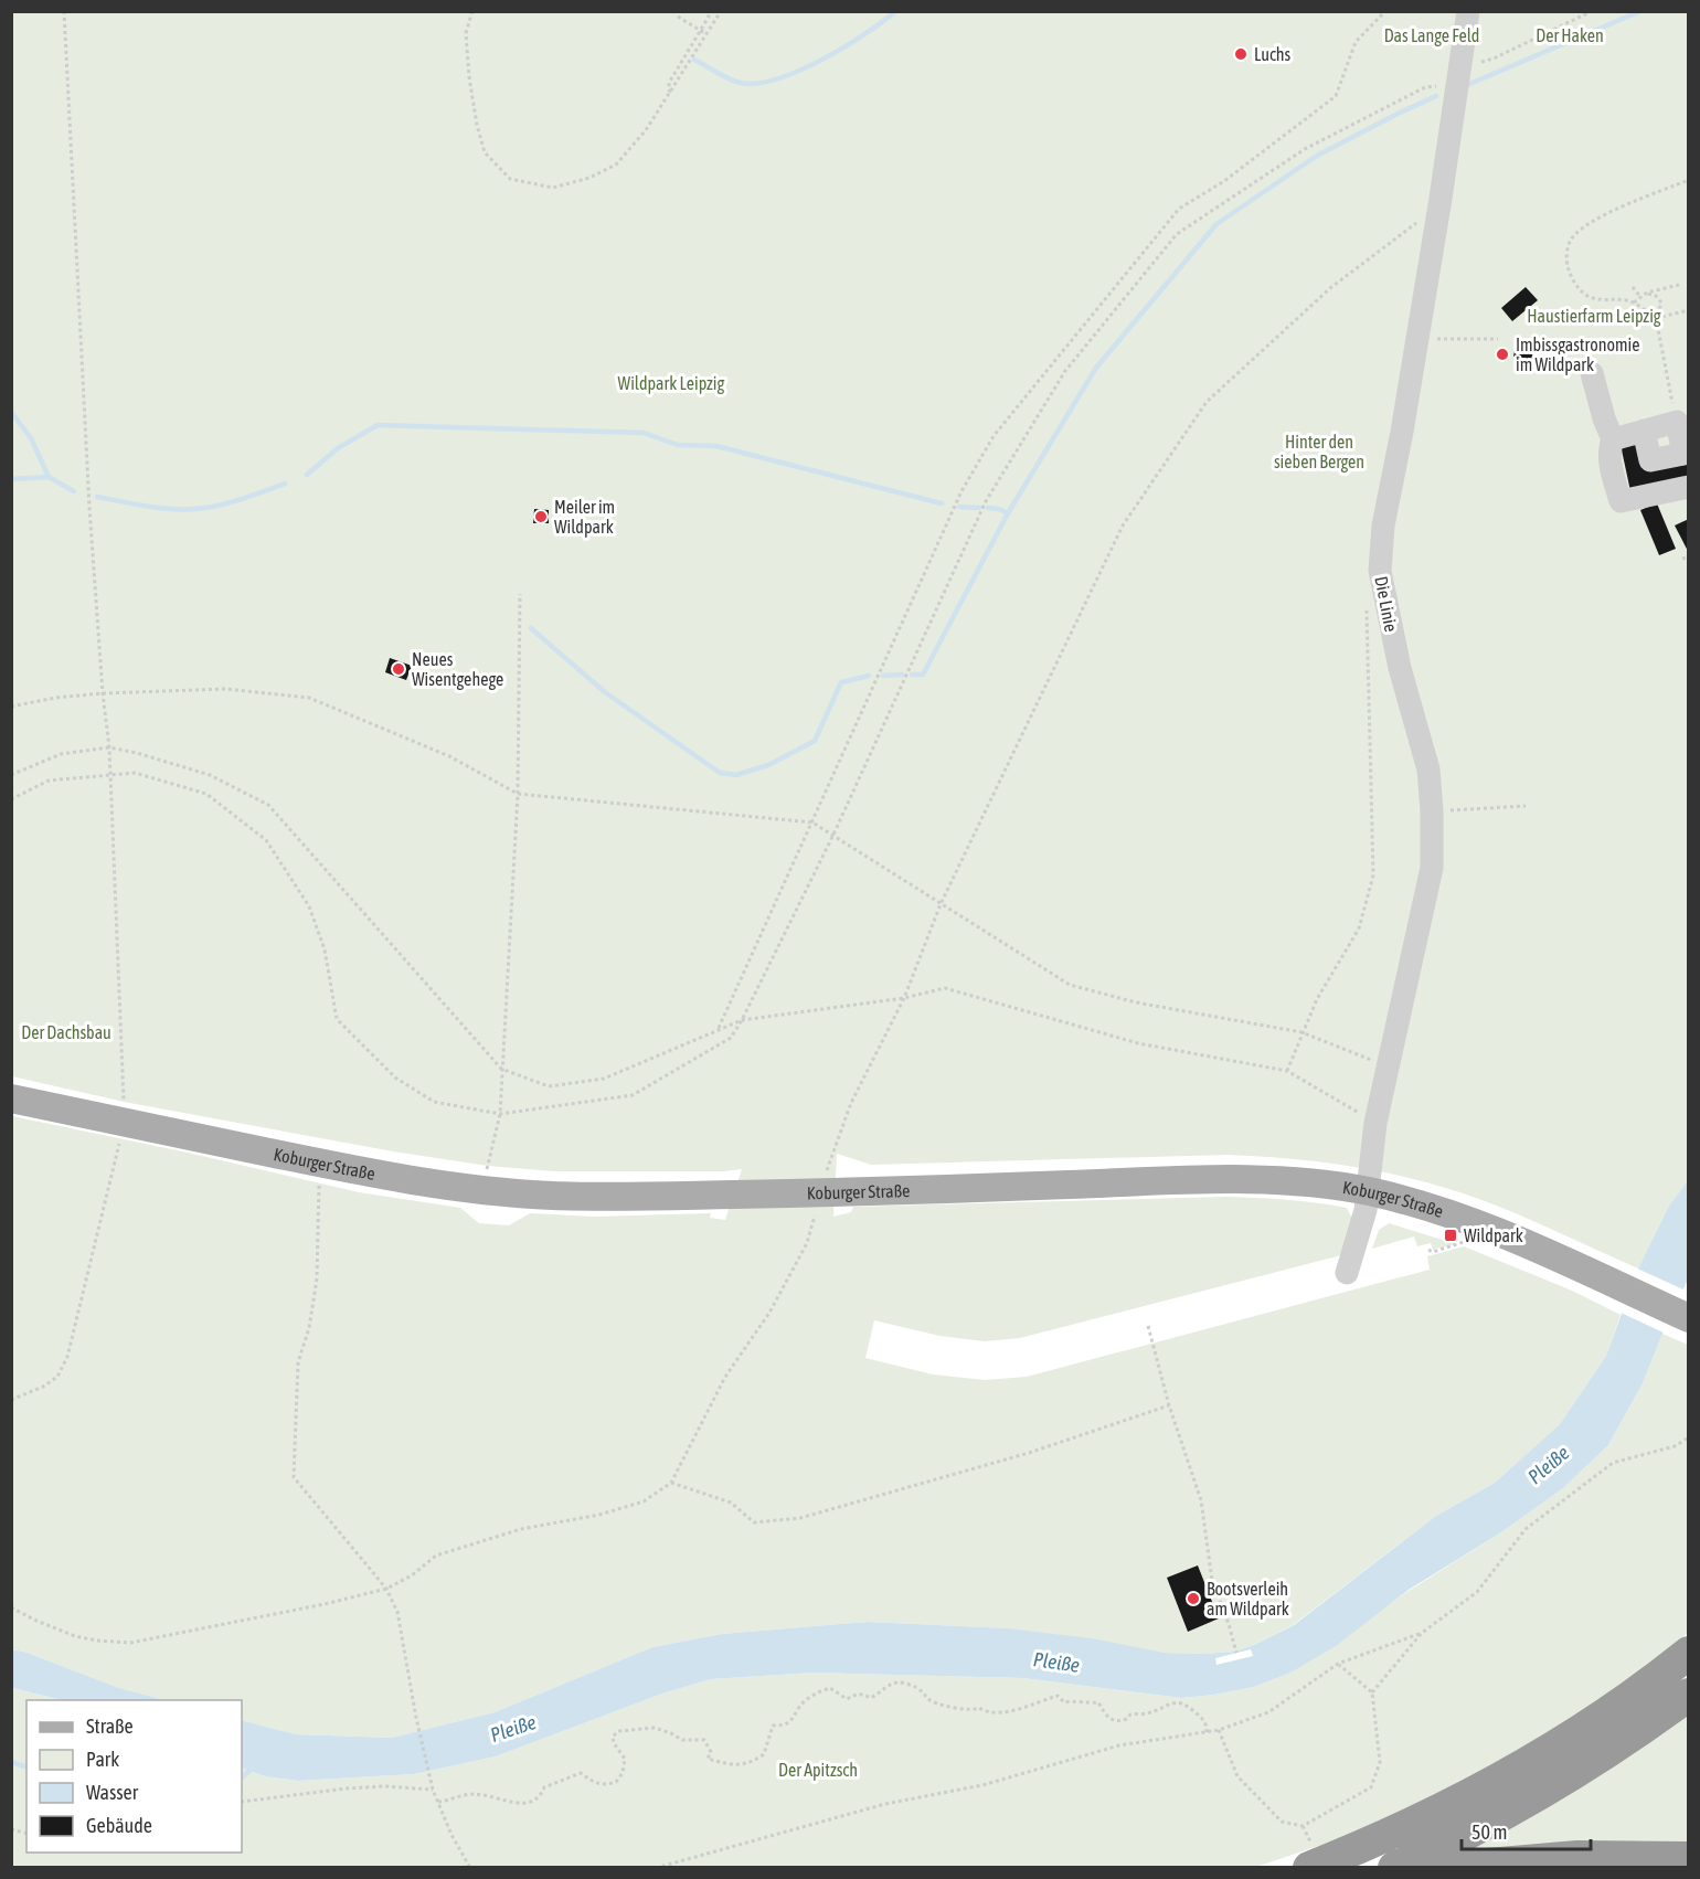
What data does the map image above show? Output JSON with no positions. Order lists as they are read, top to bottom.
{
  "streets": {
    "main road": ["Koburger Straße"],
    "lane": ["Die Linie"]
  },
  "crossings": [
    ["Die Linie", "Koburger Straße"]
  ],
  "water": ["Pleiße"],
  "parks": [
    "Das Lange Feld",
    "Der Haken",
    "Haustierfarm Leipzig",
    "Wildpark Leipzig",
    "Hinter den sieben Bergen",
    "Der Dachsbau",
    "Der Apitzsch"
  ],
  "places": {
    "other": [
      "Luchs",
      "Imbissgastronomie im Wildpark",
      "Meiler im Wildpark",
      "Neues Wisentgehege",
      "Bootsverleih am Wildpark"
    ],
    "transit": ["Wildpark"]
  },
  "legend": [
    "Straße",
    "Park",
    "Wasser",
    "Gebäude"
  ],
  "scale_bar": "50 m"
}
